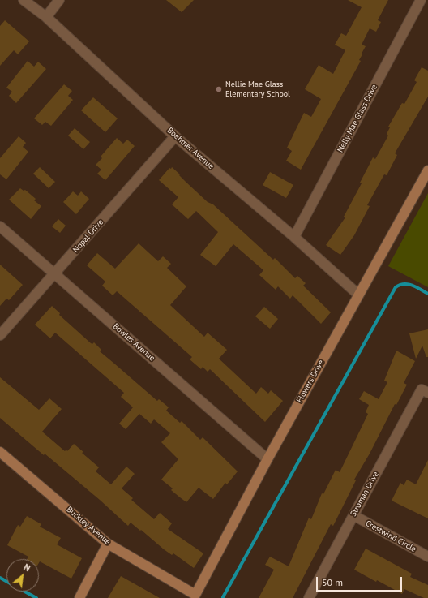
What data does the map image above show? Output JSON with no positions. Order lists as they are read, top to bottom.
{
  "streets": {
    "street": [
      "Nelly Mae Glass Drive",
      "Boehmer Avenue",
      "Nopal Drive",
      "Bowles Avenue",
      "Flowers Drive",
      "Stroman Drive",
      "Buckley Avenue",
      "Crestwind Circle"
    ]
  },
  "crossings": [
    ["Nelly Mae Glass Drive", "Boehmer Avenue"],
    ["Boehmer Avenue", "Nopal Drive"],
    ["Boehmer Avenue", "Flowers Drive"],
    ["Nopal Drive", "Bowles Avenue"],
    ["Bowles Avenue", "Flowers Drive"],
    ["Flowers Drive", "Buckley Avenue"],
    ["Stroman Drive", "Crestwind Circle"]
  ],
  "places": ["Nellie Mae Glass Elementary School"],
  "scale_bar": "50 m",
  "north": "top right"
}
